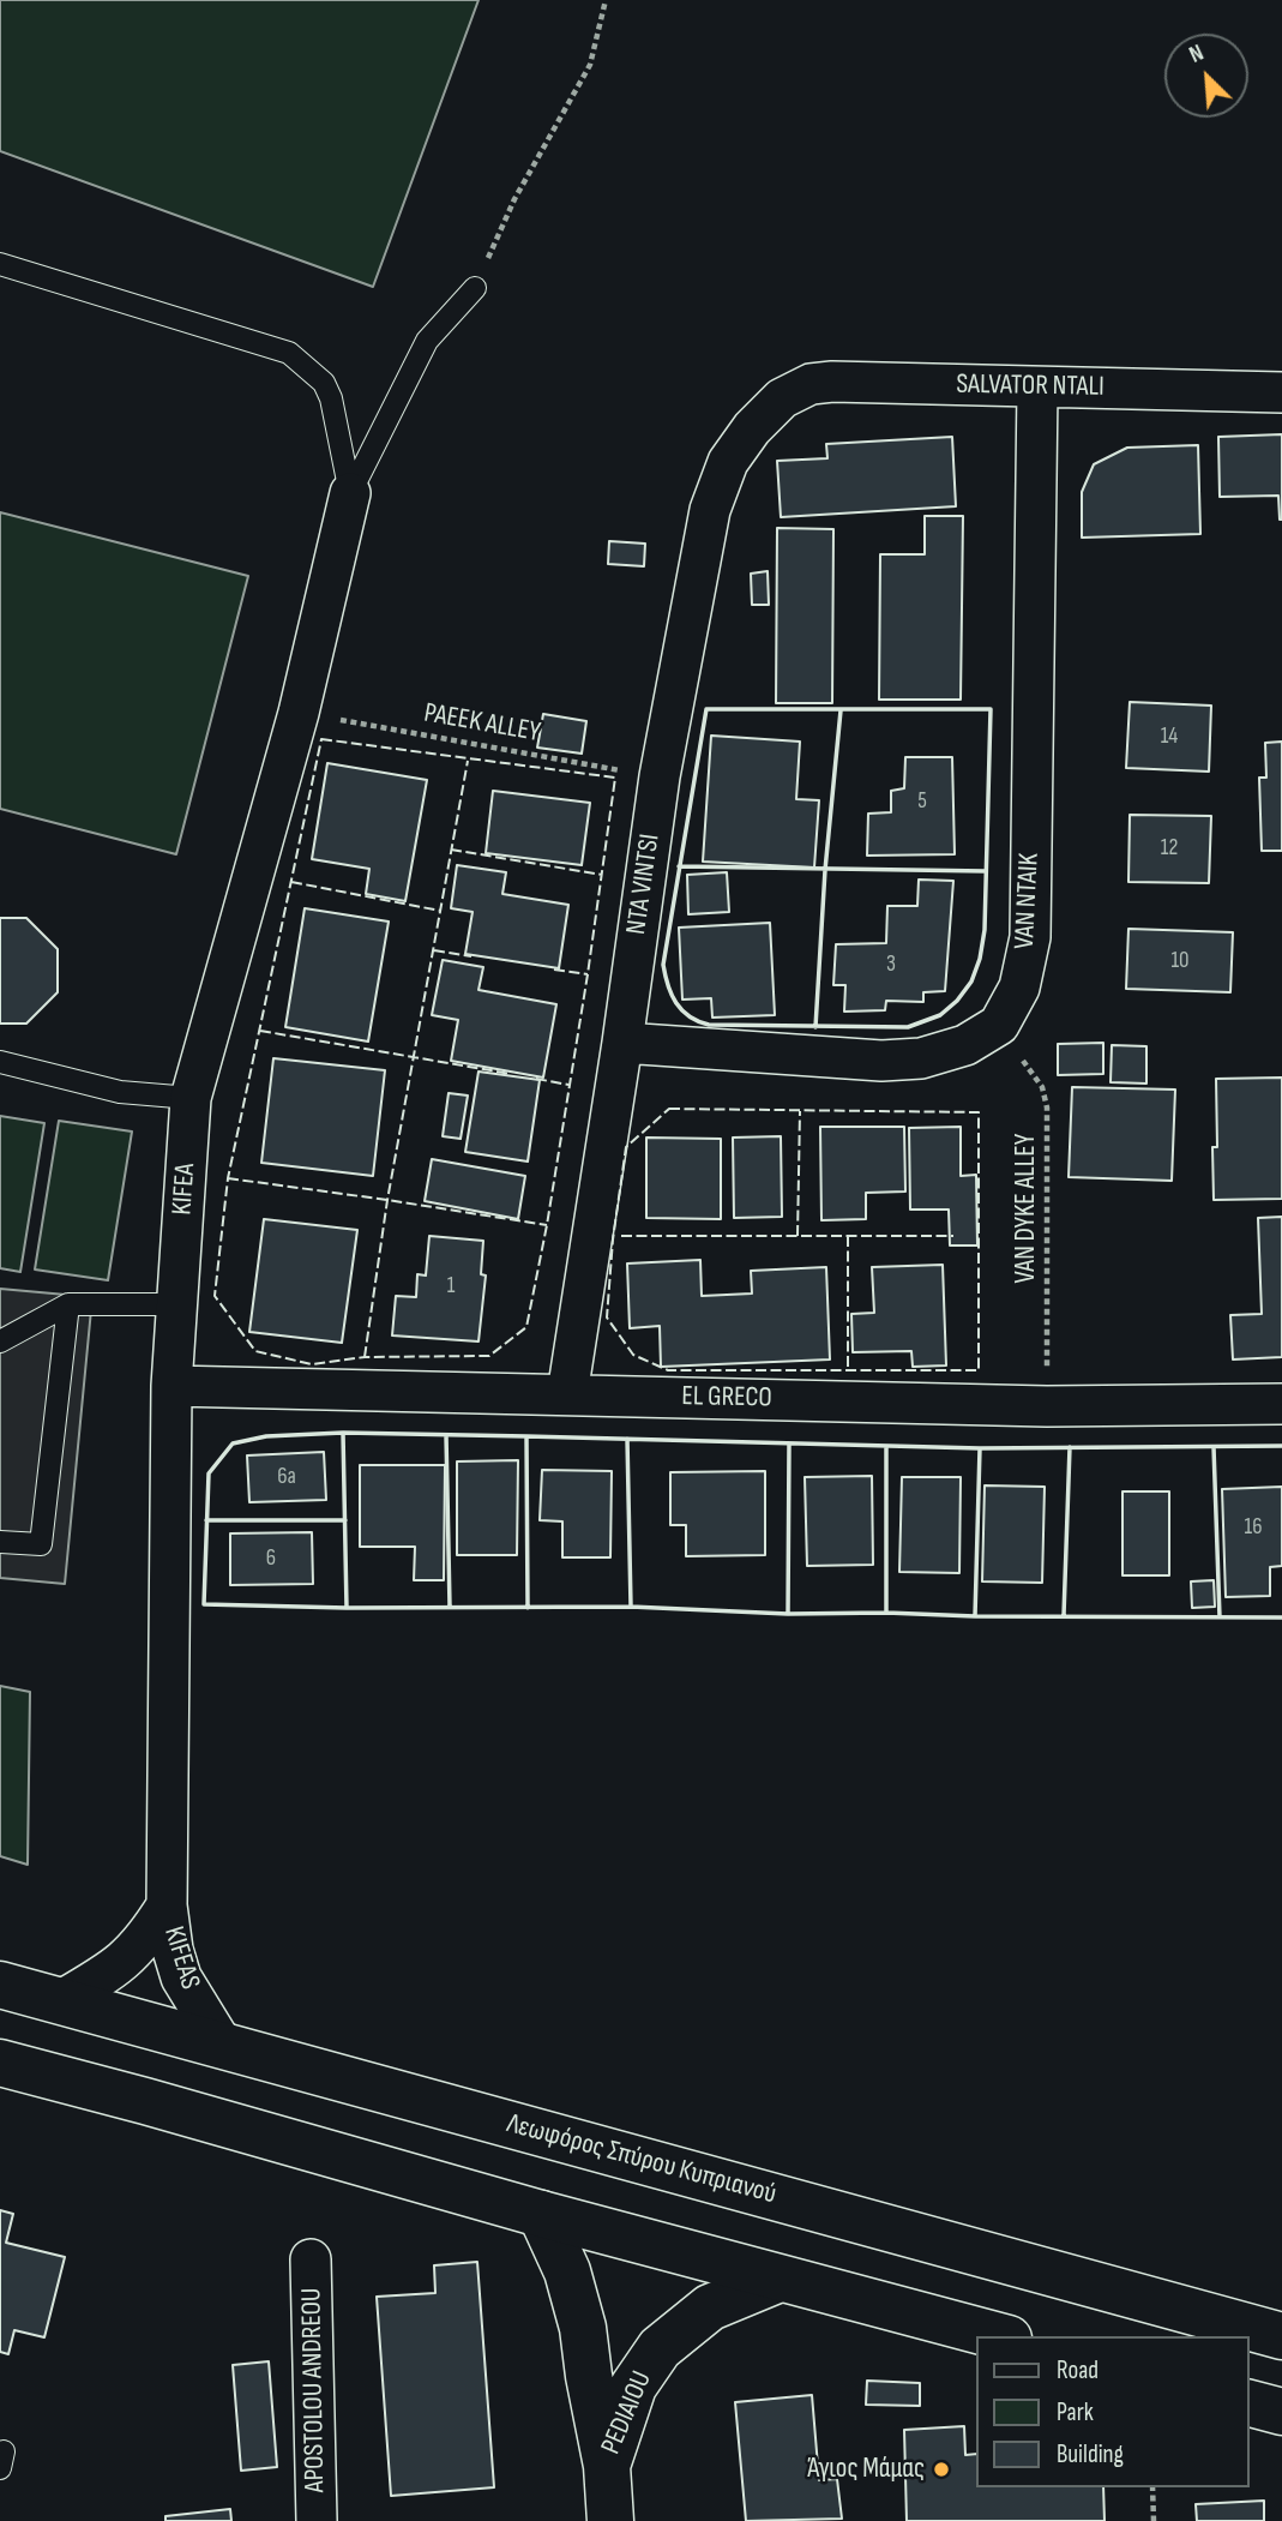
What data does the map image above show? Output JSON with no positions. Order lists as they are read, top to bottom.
{
  "streets": {
    "main road": ["Λεωφόρος Σπύρου Κυπριανού", "PEDIAIOU"],
    "street": [
      "SALVATOR NTALI",
      "NTA VINTSI",
      "VAN NTAIK",
      "KIFEA",
      "EL GRECO",
      "KIFEAS",
      "APOSTOLOU ANDREOU"
    ],
    "path": ["PAEEK ALLEY", "VAN DYKE ALLEY"]
  },
  "crossings": [
    ["SALVATOR NTALI", "NTA VINTSI"],
    ["SALVATOR NTALI", "VAN NTAIK"],
    ["PAEEK ALLEY", "NTA VINTSI"],
    ["PAEEK ALLEY", "KIFEA"],
    ["NTA VINTSI", "EL GRECO"],
    ["VAN NTAIK", "VAN DYKE ALLEY"],
    ["KIFEA", "EL GRECO"],
    ["KIFEA", "KIFEAS"],
    ["VAN DYKE ALLEY", "EL GRECO"],
    ["KIFEAS", "Λεωφόρος Σπύρου Κυπριανού"]
  ],
  "places": ["Άγιος Μάμας"],
  "house_numbers": [
    "14",
    "5",
    "12",
    "10",
    "3",
    "1",
    "6a",
    "16",
    "6"
  ],
  "legend": ["Road", "Park", "Building"],
  "north": "top left"
}
